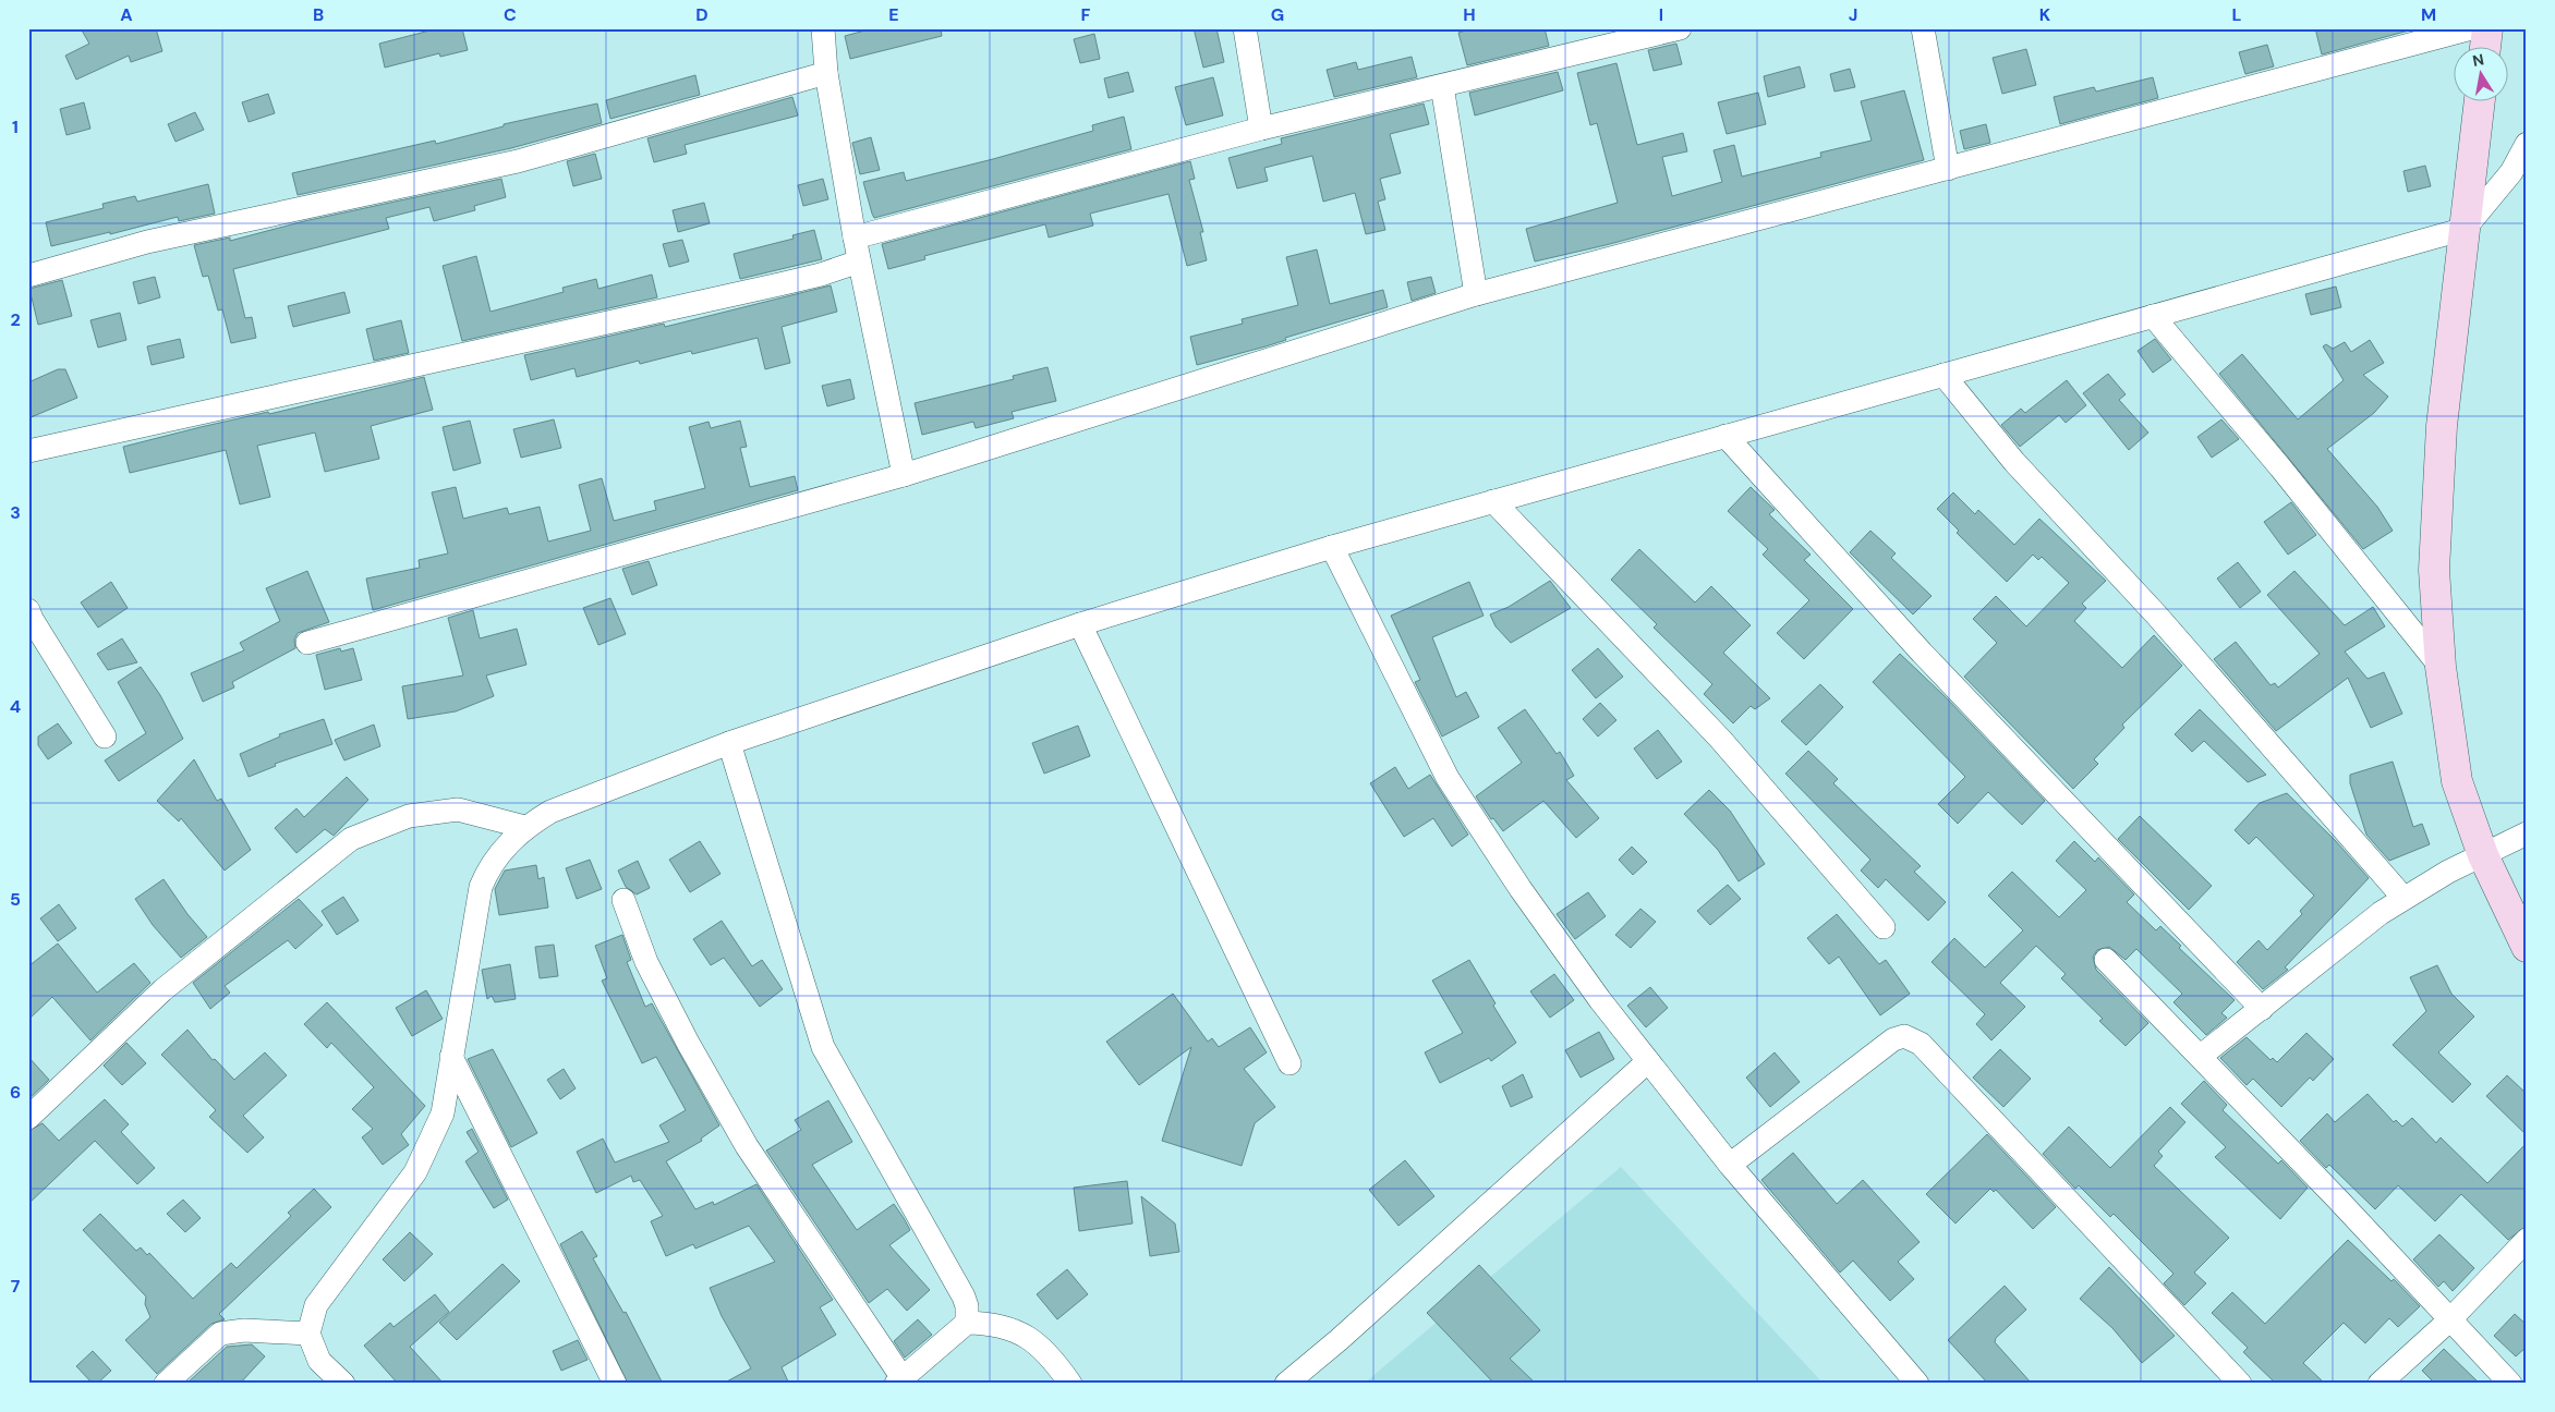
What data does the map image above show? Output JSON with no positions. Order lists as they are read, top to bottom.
{
  "north": "top",
  "grid": {
    "columns": [
      "A",
      "B",
      "C",
      "D",
      "E",
      "F",
      "G",
      "H",
      "I",
      "J",
      "K",
      "L",
      "M"
    ],
    "rows": [
      "1",
      "2",
      "3",
      "4",
      "5",
      "6",
      "7"
    ]
  }
}
